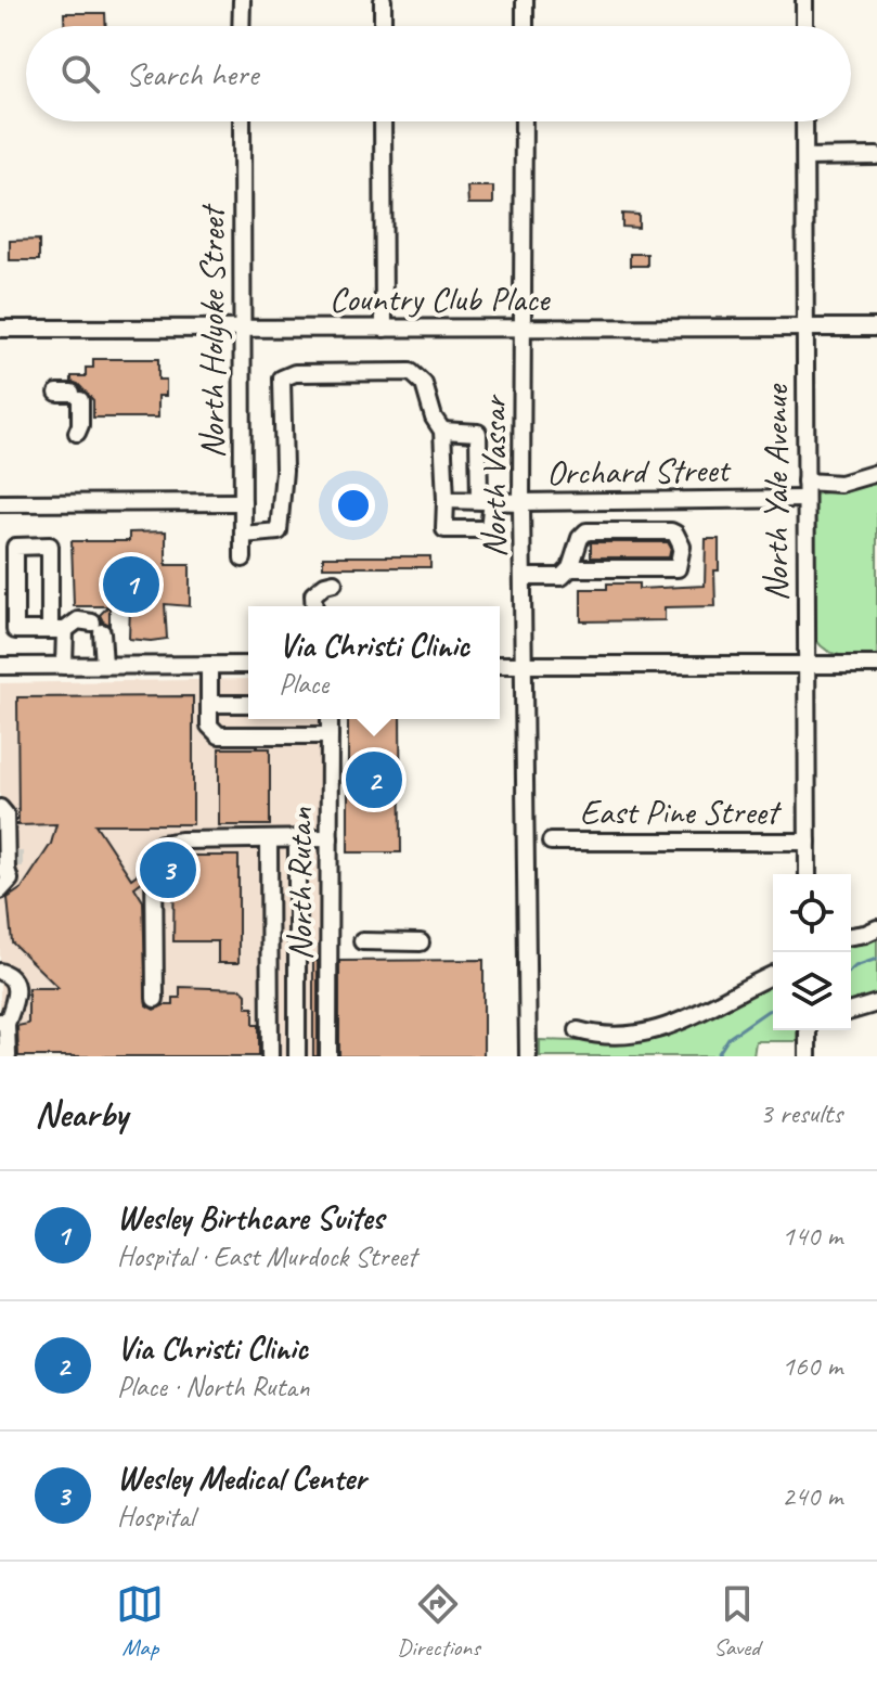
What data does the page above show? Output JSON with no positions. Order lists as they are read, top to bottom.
{
  "streets": {
    "street": [
      "Country Club Place",
      "North Holyoke Street",
      "Orchard Street",
      "North Vassar",
      "North Yale Avenue",
      "East Pine Street",
      "North Rutan"
    ]
  },
  "crossings": [
    ["Country Club Place", "North Holyoke Street"],
    ["Country Club Place", "North Vassar"],
    ["Country Club Place", "North Yale Avenue"],
    ["Orchard Street", "North Vassar"],
    ["Orchard Street", "North Yale Avenue"],
    ["North Yale Avenue", "East Pine Street"]
  ],
  "page": {
    "search": "Search here",
    "pins": ["1", "2", "3"],
    "popup": ["Via Christi Clinic", "Place"],
    "heading": ["Nearby", "3 results"],
    "list": [
      {
        "mark": "1",
        "name": "Wesley Birthcare Suites",
        "note": "Hospital · East Murdock Street",
        "value": "140 m"
      },
      {
        "mark": "2",
        "name": "Via Christi Clinic",
        "note": "Place · North Rutan",
        "value": "160 m"
      },
      {
        "mark": "3",
        "name": "Wesley Medical Center",
        "note": "Hospital",
        "value": "240 m"
      }
    ],
    "nav": ["Map", "Directions", "Saved"]
  }
}
